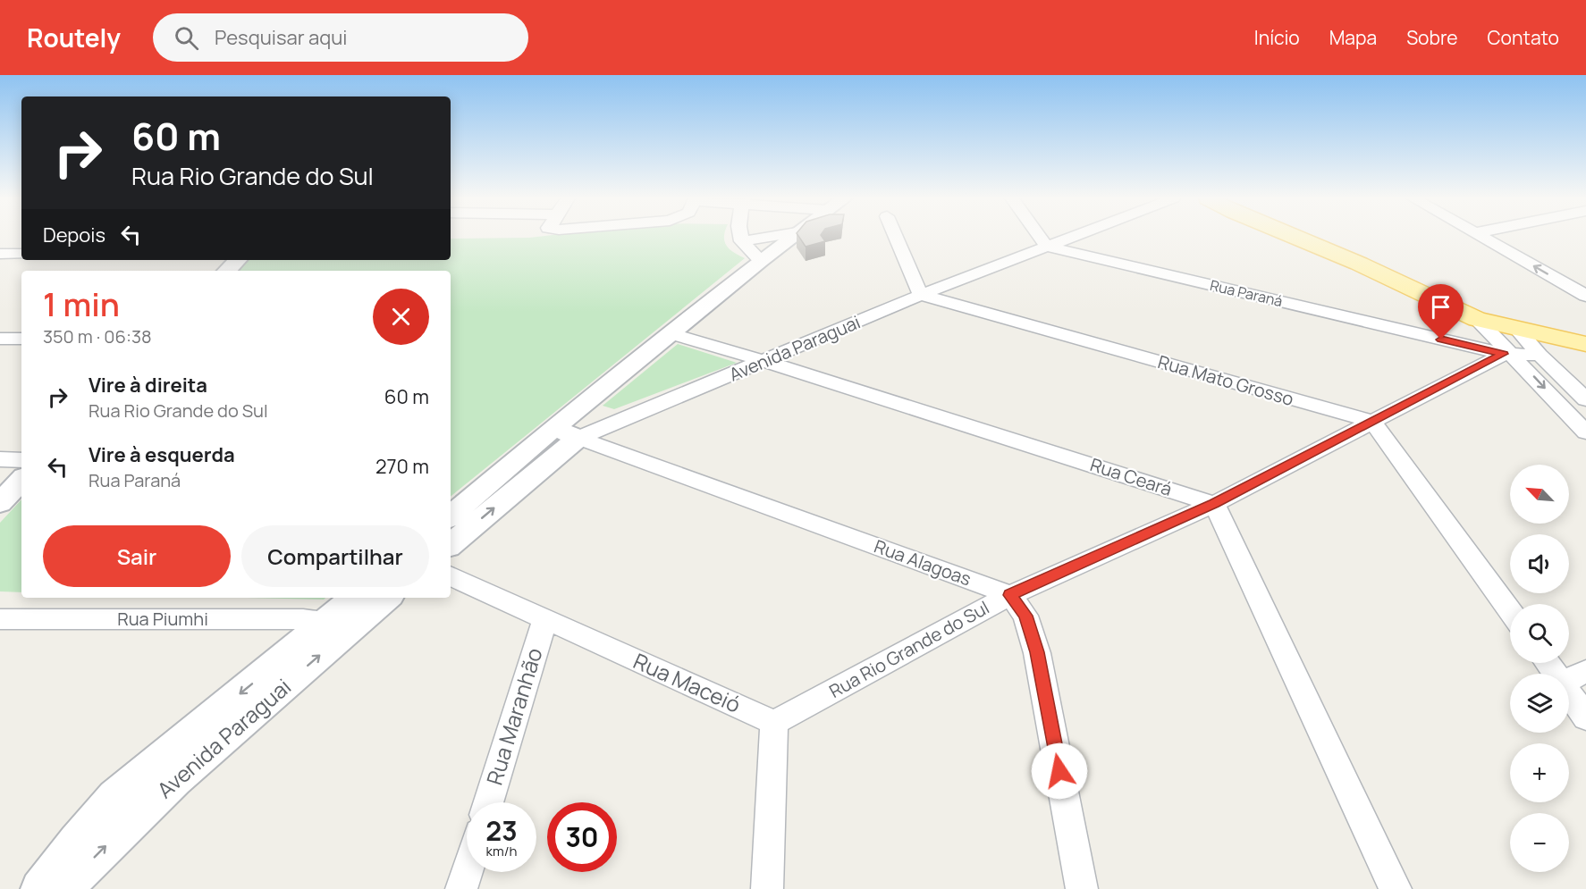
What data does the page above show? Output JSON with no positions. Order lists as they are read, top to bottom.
{
  "streets": {
    "street": [
      "Rua Paraná",
      "Avenida Paraguai",
      "Rua Mato Grosso",
      "Rua Ceará",
      "Rua Alagoas",
      "Rua Piumhi",
      "Rua Rio Grande do Sul",
      "Rua Maceió",
      "Rua Maranhão"
    ]
  },
  "crossings": [
    ["Rua Paraná", "Avenida Paraguai"],
    ["Rua Paraná", "Rua Rio Grande do Sul"],
    ["Avenida Paraguai", "Rua Mato Grosso"],
    ["Avenida Paraguai", "Rua Ceará"],
    ["Avenida Paraguai", "Rua Alagoas"],
    ["Avenida Paraguai", "Rua Piumhi"],
    ["Rua Mato Grosso", "Rua Rio Grande do Sul"],
    ["Rua Ceará", "Rua Rio Grande do Sul"],
    ["Rua Alagoas", "Rua Rio Grande do Sul"],
    ["Rua Rio Grande do Sul", "Rua Maceió"],
    ["Rua Maceió", "Rua Maranhão"]
  ],
  "north": "top left",
  "page": {
    "header": "Routely",
    "search": "Pesquisar aqui",
    "nav": [
      "Início",
      "Mapa",
      "Sobre",
      "Contato"
    ],
    "turn": ["60 m", "Rua Rio Grande do Sul"],
    "then": "Depois",
    "heading": ["1 min", "350 m · 06:38"],
    "list": [
      {
        "name": "Vire à direita",
        "note": "Rua Rio Grande do Sul",
        "value": "60 m"
      },
      {
        "name": "Vire à esquerda",
        "note": "Rua Paraná",
        "value": "270 m"
      }
    ],
    "map_buttons": ["+", "−"],
    "buttons": ["Sair", "Compartilhar"],
    "speed": "23 km/h",
    "limit": "30"
  }
}
